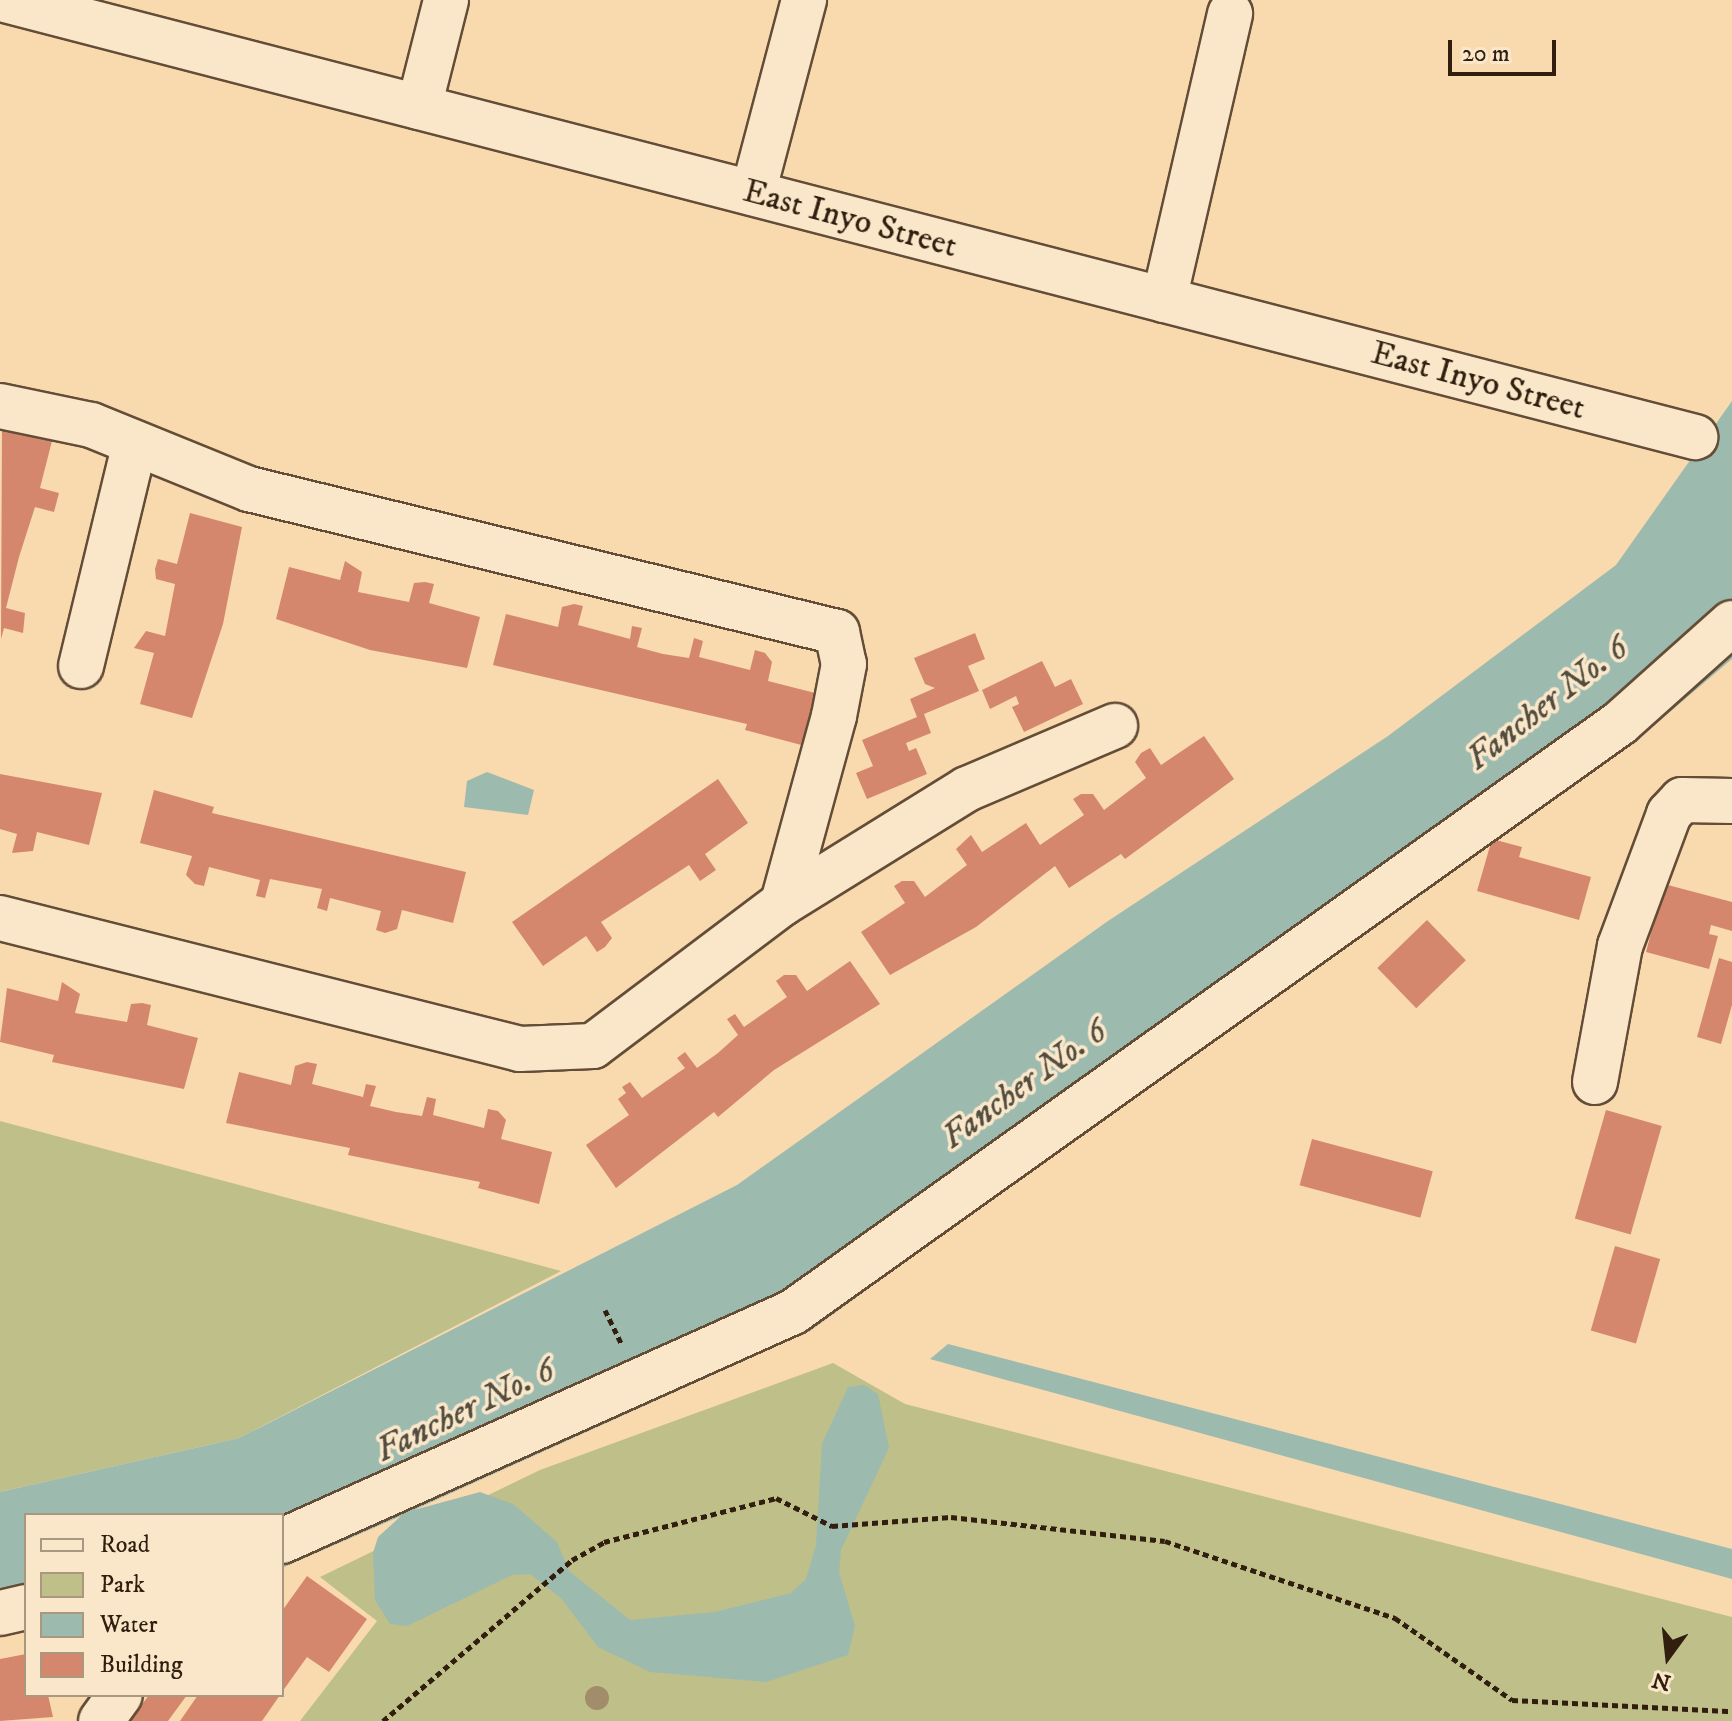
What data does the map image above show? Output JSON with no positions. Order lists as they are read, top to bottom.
{
  "streets": {
    "street": ["East Inyo Street"]
  },
  "water": ["Fancher No. 6"],
  "legend": [
    "Road",
    "Park",
    "Water",
    "Building"
  ],
  "scale_bar": "20 m",
  "north": "bottom"
}
